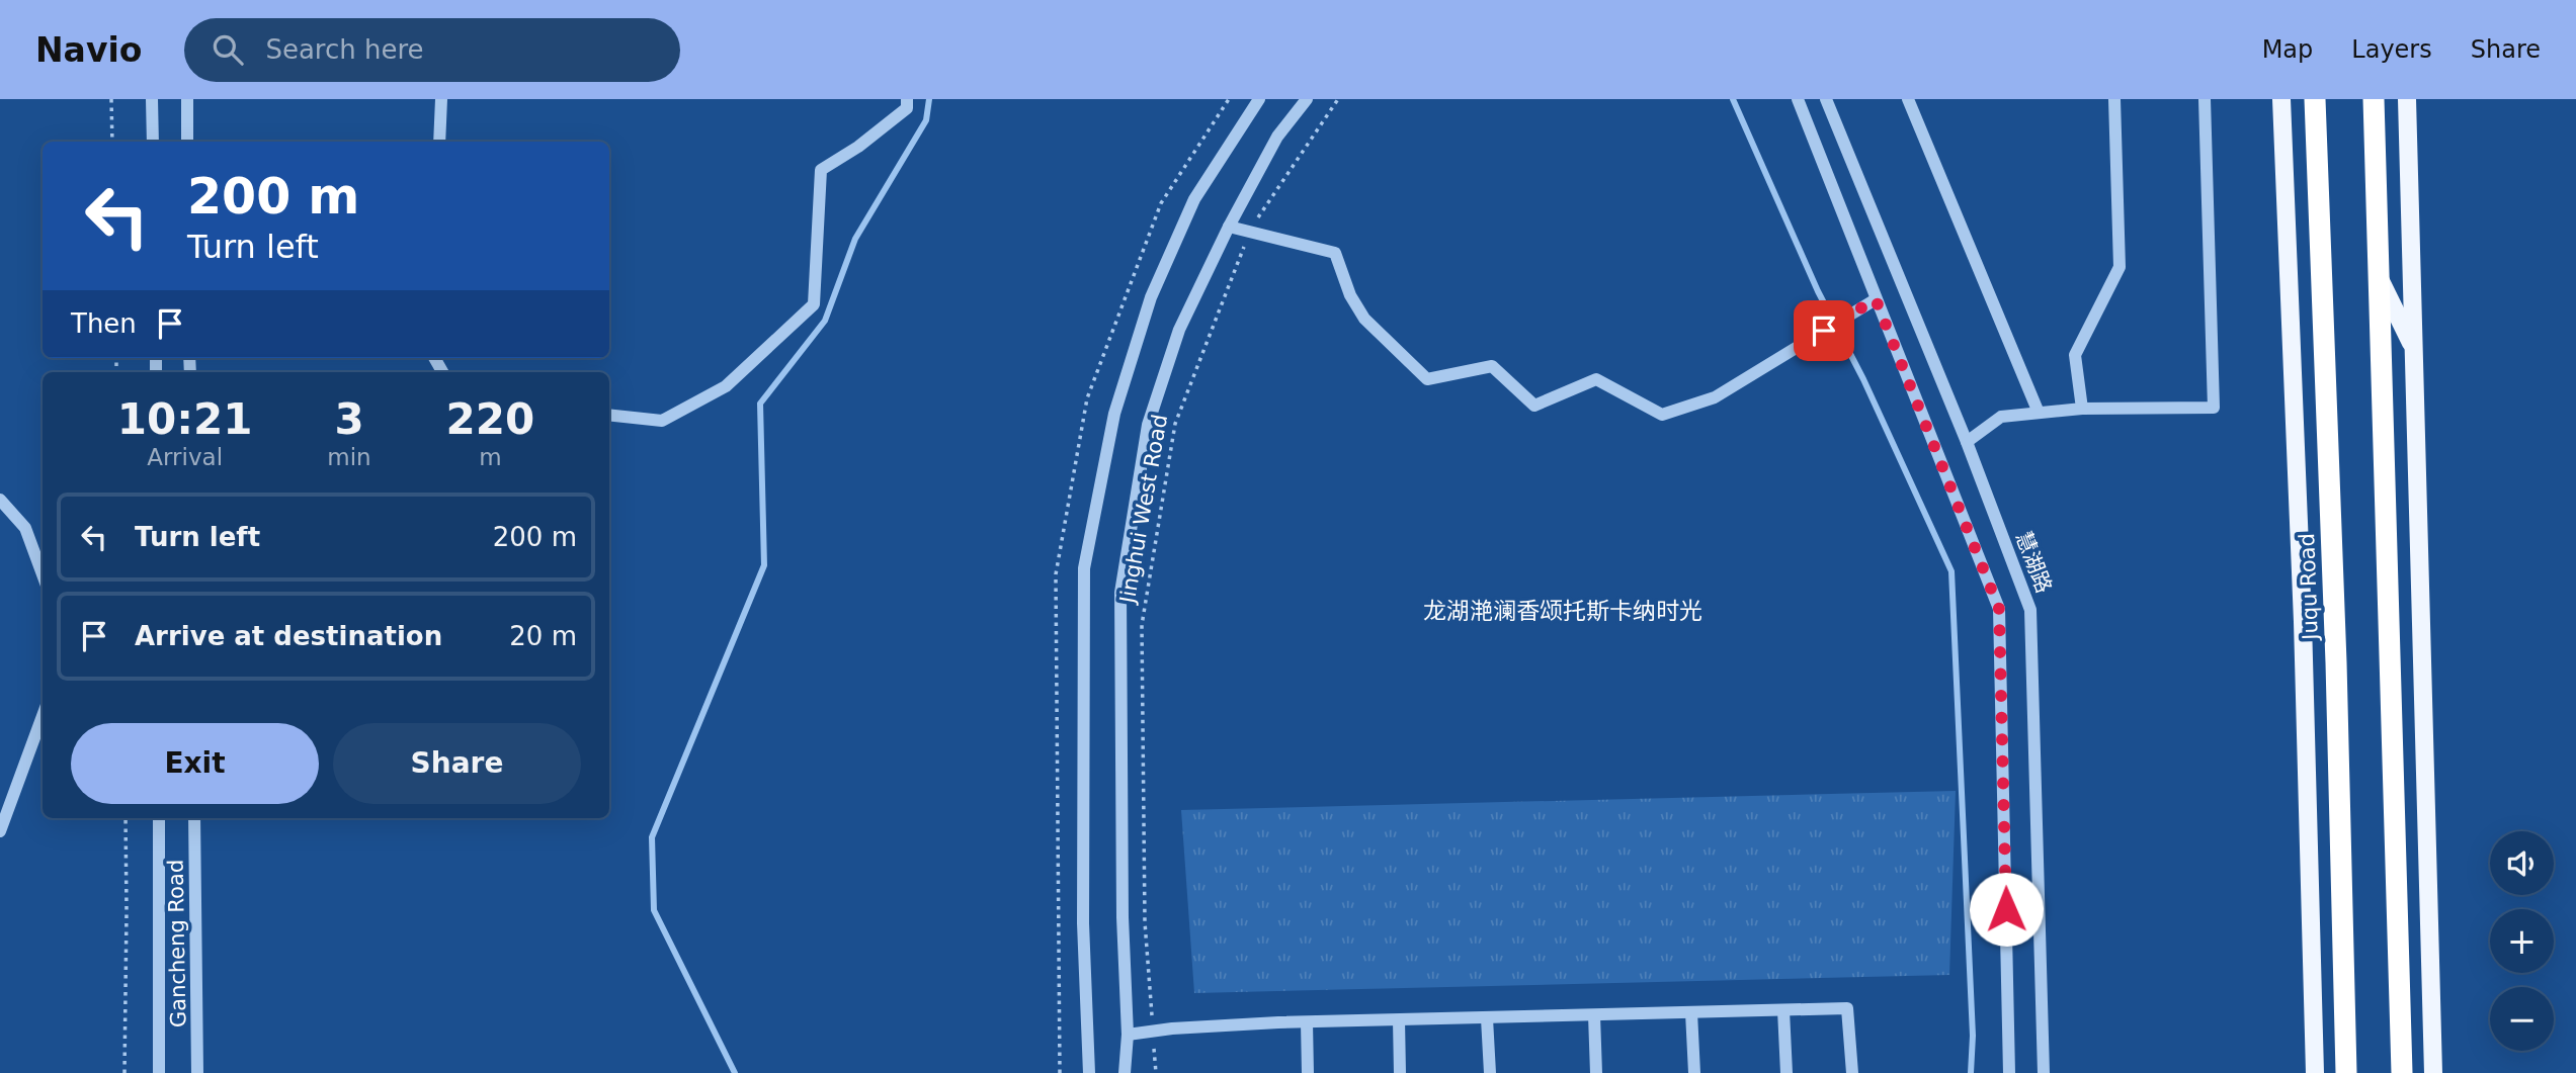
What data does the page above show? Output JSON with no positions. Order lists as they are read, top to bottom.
{
  "streets": {
    "highway": ["Juqu Road"],
    "street": ["Jinghui West Road", "慧湖路", "Gancheng Road"]
  },
  "districts": ["龙湖滟澜香颂托斯卡纳时光"],
  "page": {
    "header": "Navio",
    "search": "Search here",
    "nav": ["Map", "Layers", "Share"],
    "turn": ["200 m", "Turn left"],
    "then": "Then",
    "eta": [
      "10:21",
      "Arrival",
      "3",
      "min",
      "220",
      "m"
    ],
    "list": [
      {
        "name": "Turn left",
        "value": "200 m"
      },
      {
        "name": "Arrive at destination",
        "value": "20 m"
      }
    ],
    "buttons": ["Exit", "Share"],
    "map_buttons": ["+", "−"]
  }
}
